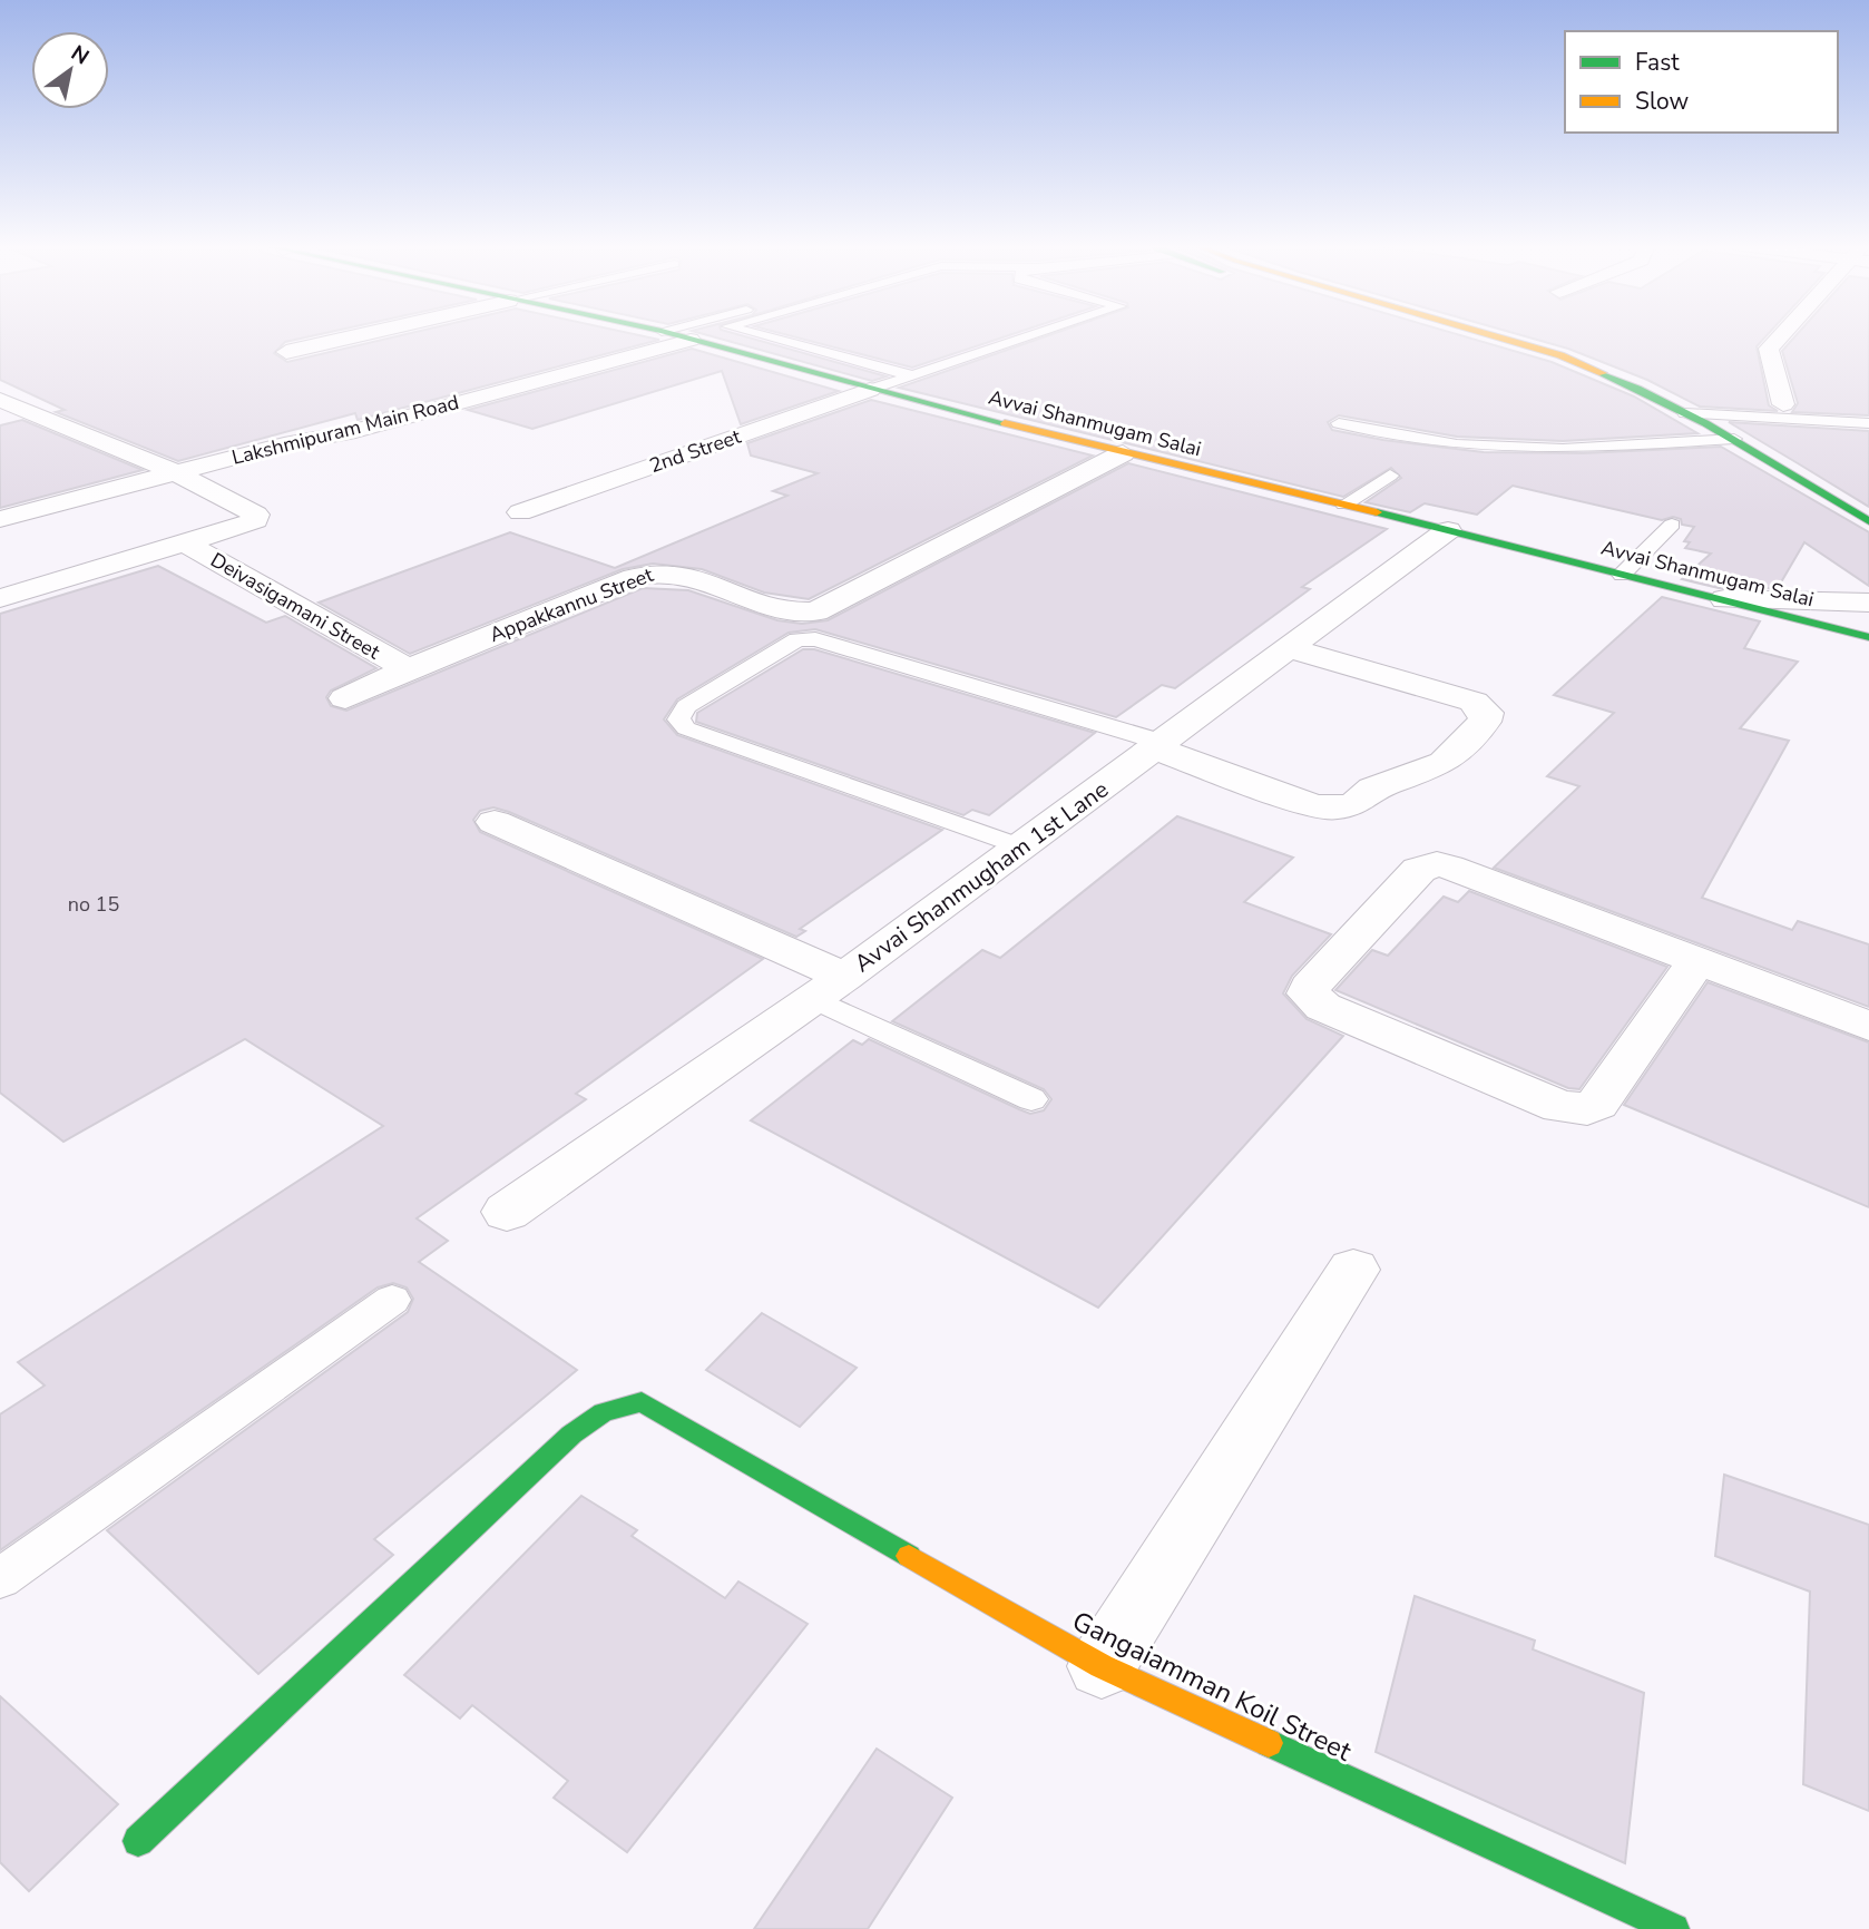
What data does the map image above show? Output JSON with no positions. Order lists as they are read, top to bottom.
{
  "streets": {
    "main road": ["Avvai Shanmugam Salai", "Gangaiamman Koil Street"],
    "street": [
      "Lakshmipuram Main Road",
      "2nd Street",
      "Appakkannu Street",
      "Deivasigamani Street",
      "Avvai Shanmugham 1st Lane"
    ]
  },
  "crossings": [
    ["Avvai Shanmugam Salai", "Lakshmipuram Main Road"],
    ["Avvai Shanmugam Salai", "2nd Street"],
    ["Avvai Shanmugam Salai", "Appakkannu Street"],
    ["Avvai Shanmugam Salai", "Avvai Shanmugham 1st Lane"],
    ["Appakkannu Street", "Deivasigamani Street"]
  ],
  "house_numbers": ["no 15"],
  "legend": ["Fast", "Slow"],
  "north": "top right"
}
